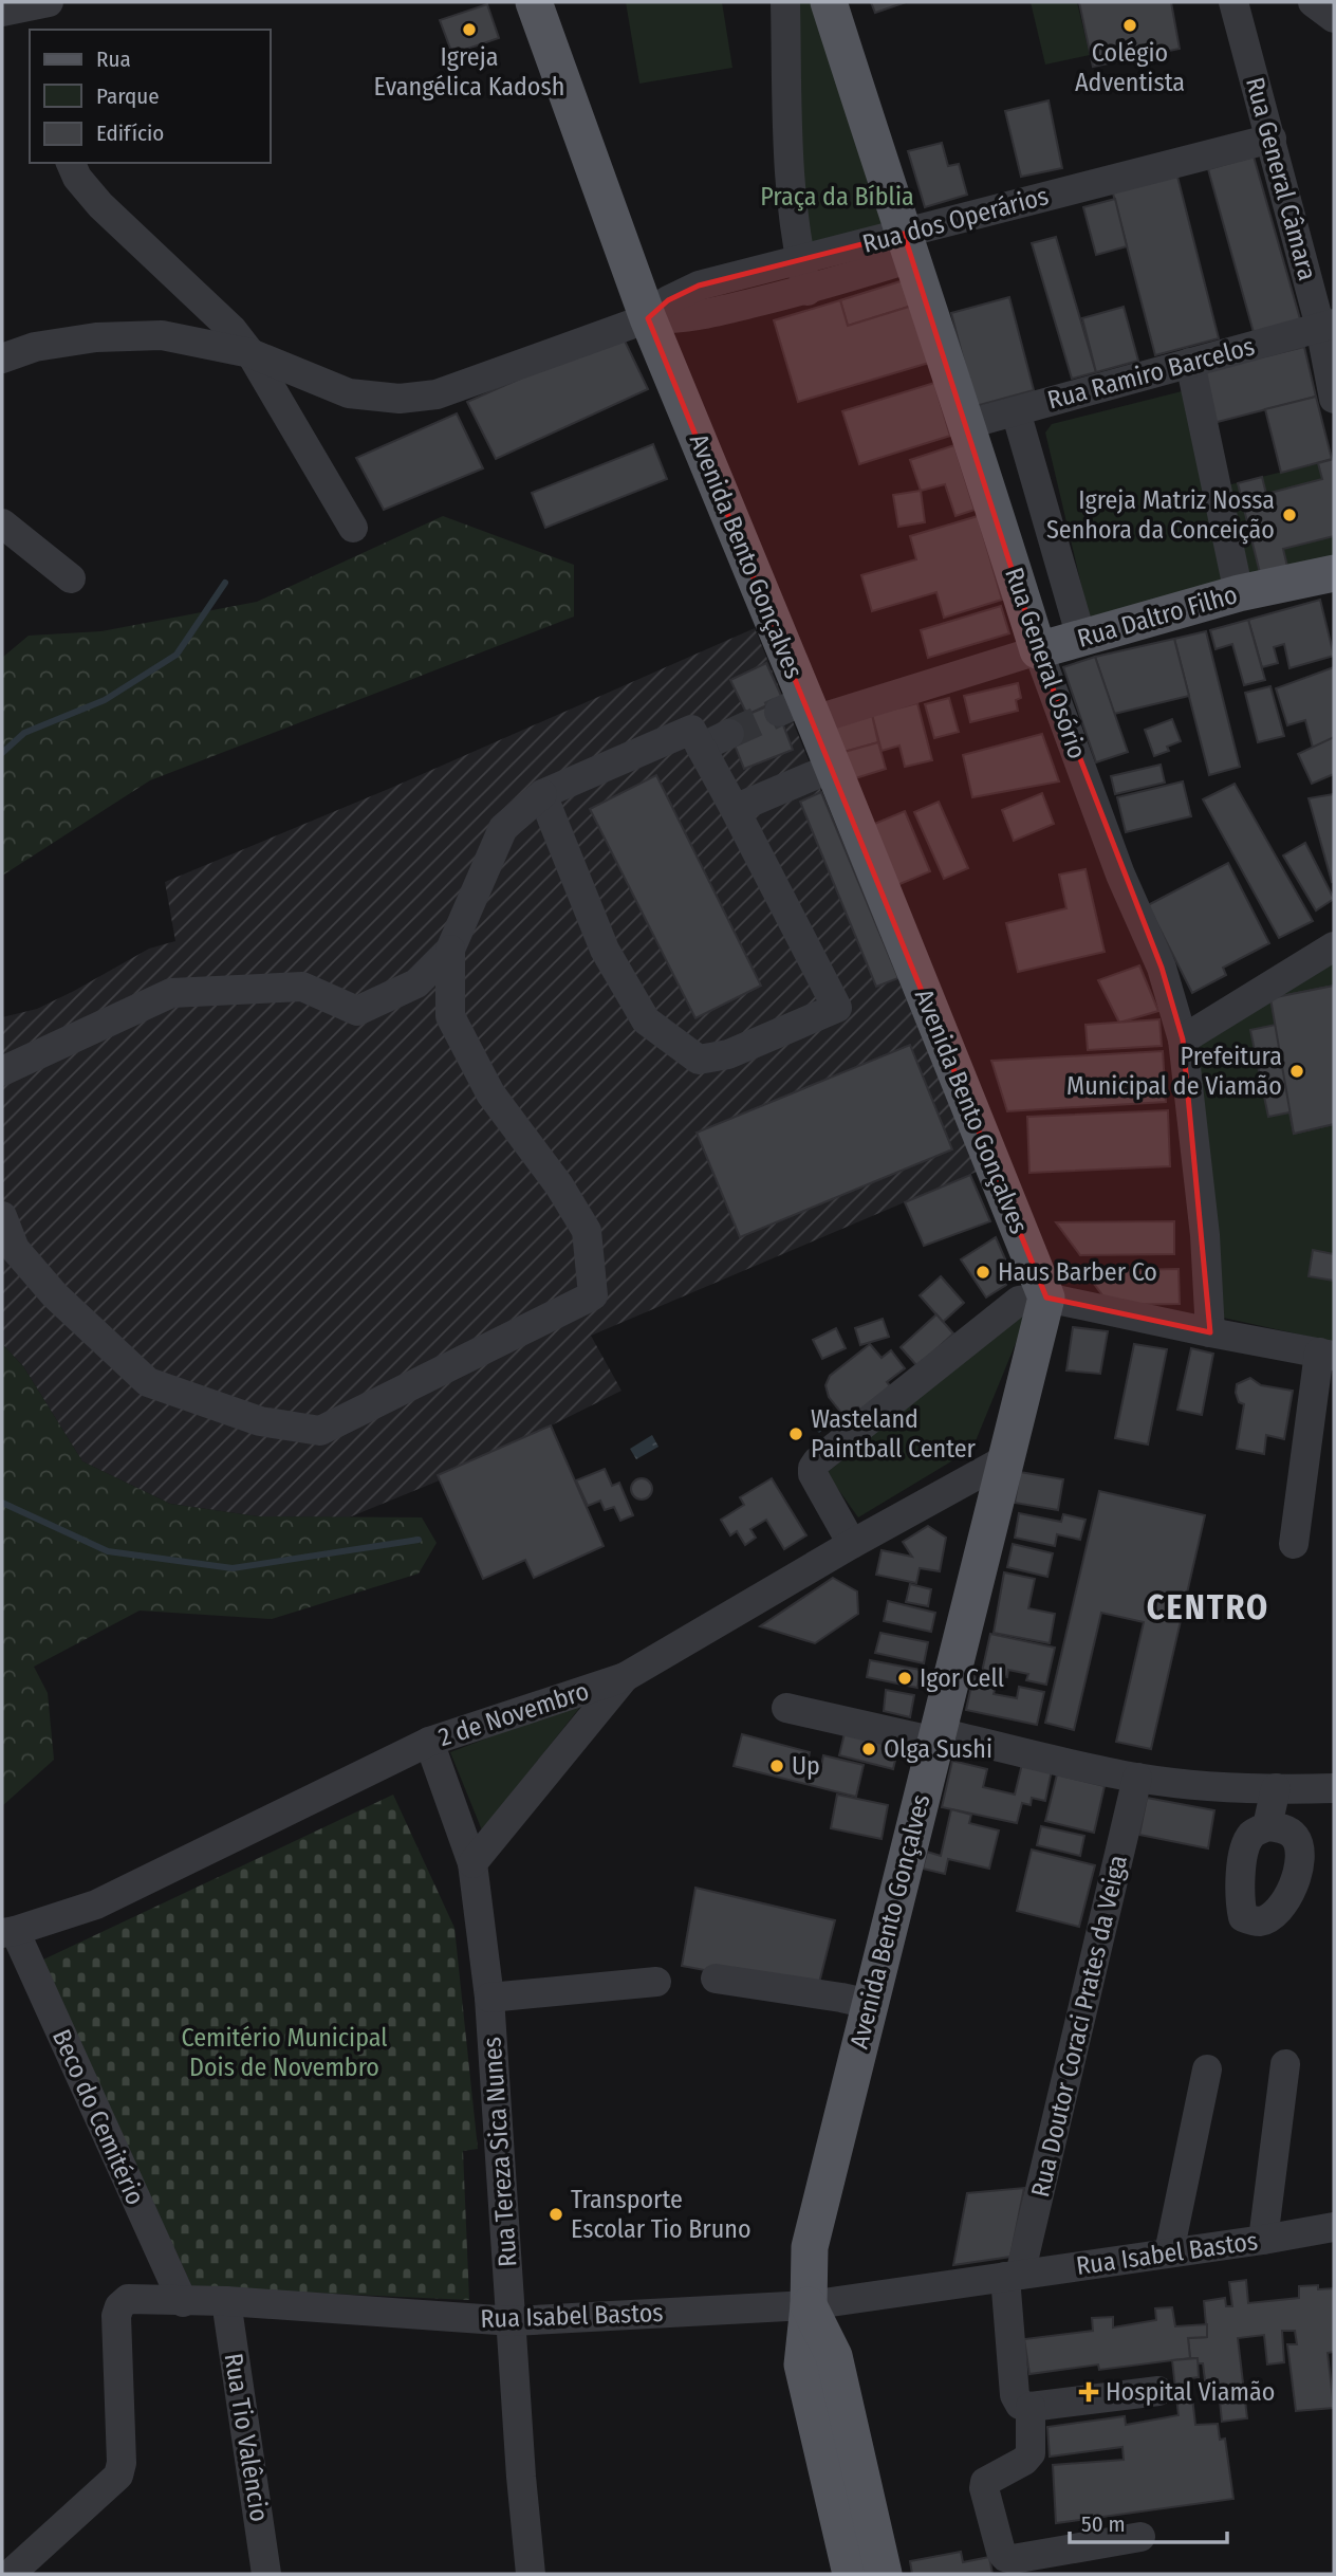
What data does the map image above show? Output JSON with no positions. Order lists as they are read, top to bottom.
{
  "streets": {
    "main road": ["Avenida Bento Gonçalves", "Rua Daltro Filho", "Rua General Osório"],
    "street": [
      "Rua General Câmara",
      "Rua dos Operários",
      "Rua Ramiro Barcelos",
      "2 de Novembro",
      "Rua Doutor Coraci Prates da Veiga",
      "Beco do Cemitério",
      "Rua Tereza Sica Nunes",
      "Rua Isabel Bastos",
      "Rua Tio Valêncio"
    ]
  },
  "crossings": [
    ["Rua General Câmara", "Rua dos Operários"],
    ["Rua General Câmara", "Rua Ramiro Barcelos"],
    ["Rua dos Operários", "Avenida Bento Gonçalves"],
    ["Rua dos Operários", "Rua General Osório"],
    ["Rua Ramiro Barcelos", "Rua General Osório"],
    ["Avenida Bento Gonçalves", "Rua Daltro Filho"],
    ["Avenida Bento Gonçalves", "2 de Novembro"],
    ["Avenida Bento Gonçalves", "Rua Isabel Bastos"],
    ["Rua Daltro Filho", "Rua General Osório"],
    ["2 de Novembro", "Beco do Cemitério"],
    ["2 de Novembro", "Rua Tereza Sica Nunes"],
    ["Rua Doutor Coraci Prates da Veiga", "Rua Isabel Bastos"],
    ["Beco do Cemitério", "Rua Isabel Bastos"],
    ["Rua Tereza Sica Nunes", "Rua Isabel Bastos"],
    ["Rua Isabel Bastos", "Rua Tio Valêncio"]
  ],
  "districts": ["CENTRO"],
  "parks": ["Praça da Bíblia", "Cemitério Municipal Dois de Novembro"],
  "places": {
    "other": [
      "Colégio Adventista",
      "Igreja Evangélica Kadosh",
      "Igreja Matriz Nossa Senhora da Conceição",
      "Prefeitura Municipal de Viamão",
      "Haus Barber Co",
      "Wasteland Paintball Center",
      "Igor Cell",
      "Olga Sushi",
      "Up",
      "Transporte Escolar Tio Bruno"
    ],
    "health": ["Hospital Viamão"]
  },
  "legend": ["Rua", "Parque", "Edifício"],
  "scale_bar": "50 m"
}
